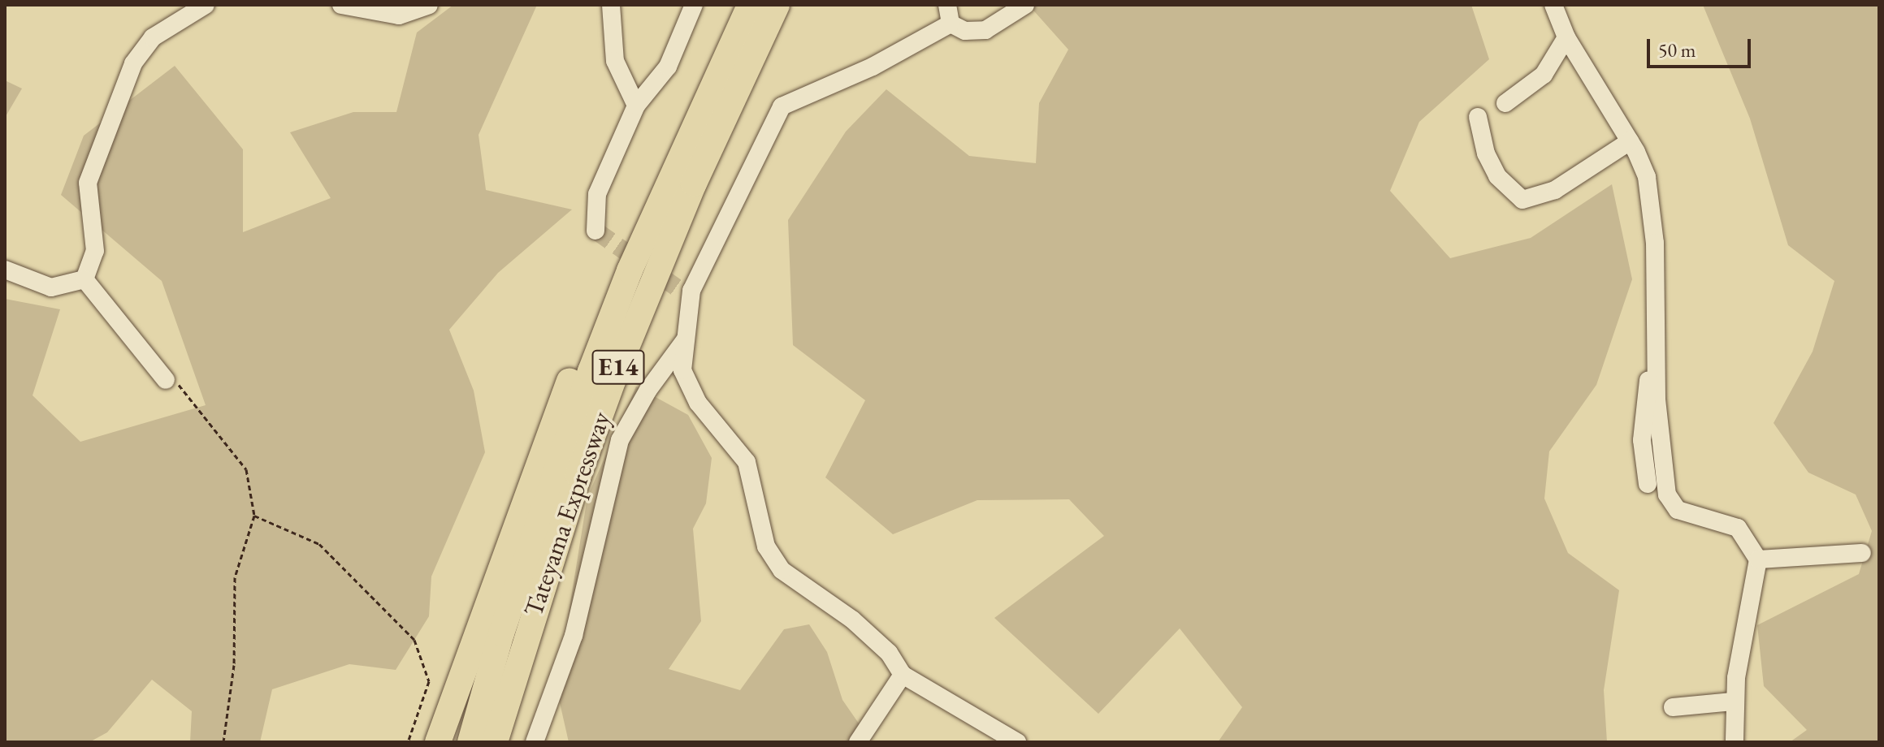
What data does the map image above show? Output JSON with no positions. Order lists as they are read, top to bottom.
{
  "streets": {
    "highway": ["E14", "Tateyama Expressway"]
  },
  "scale_bar": "50 m"
}
